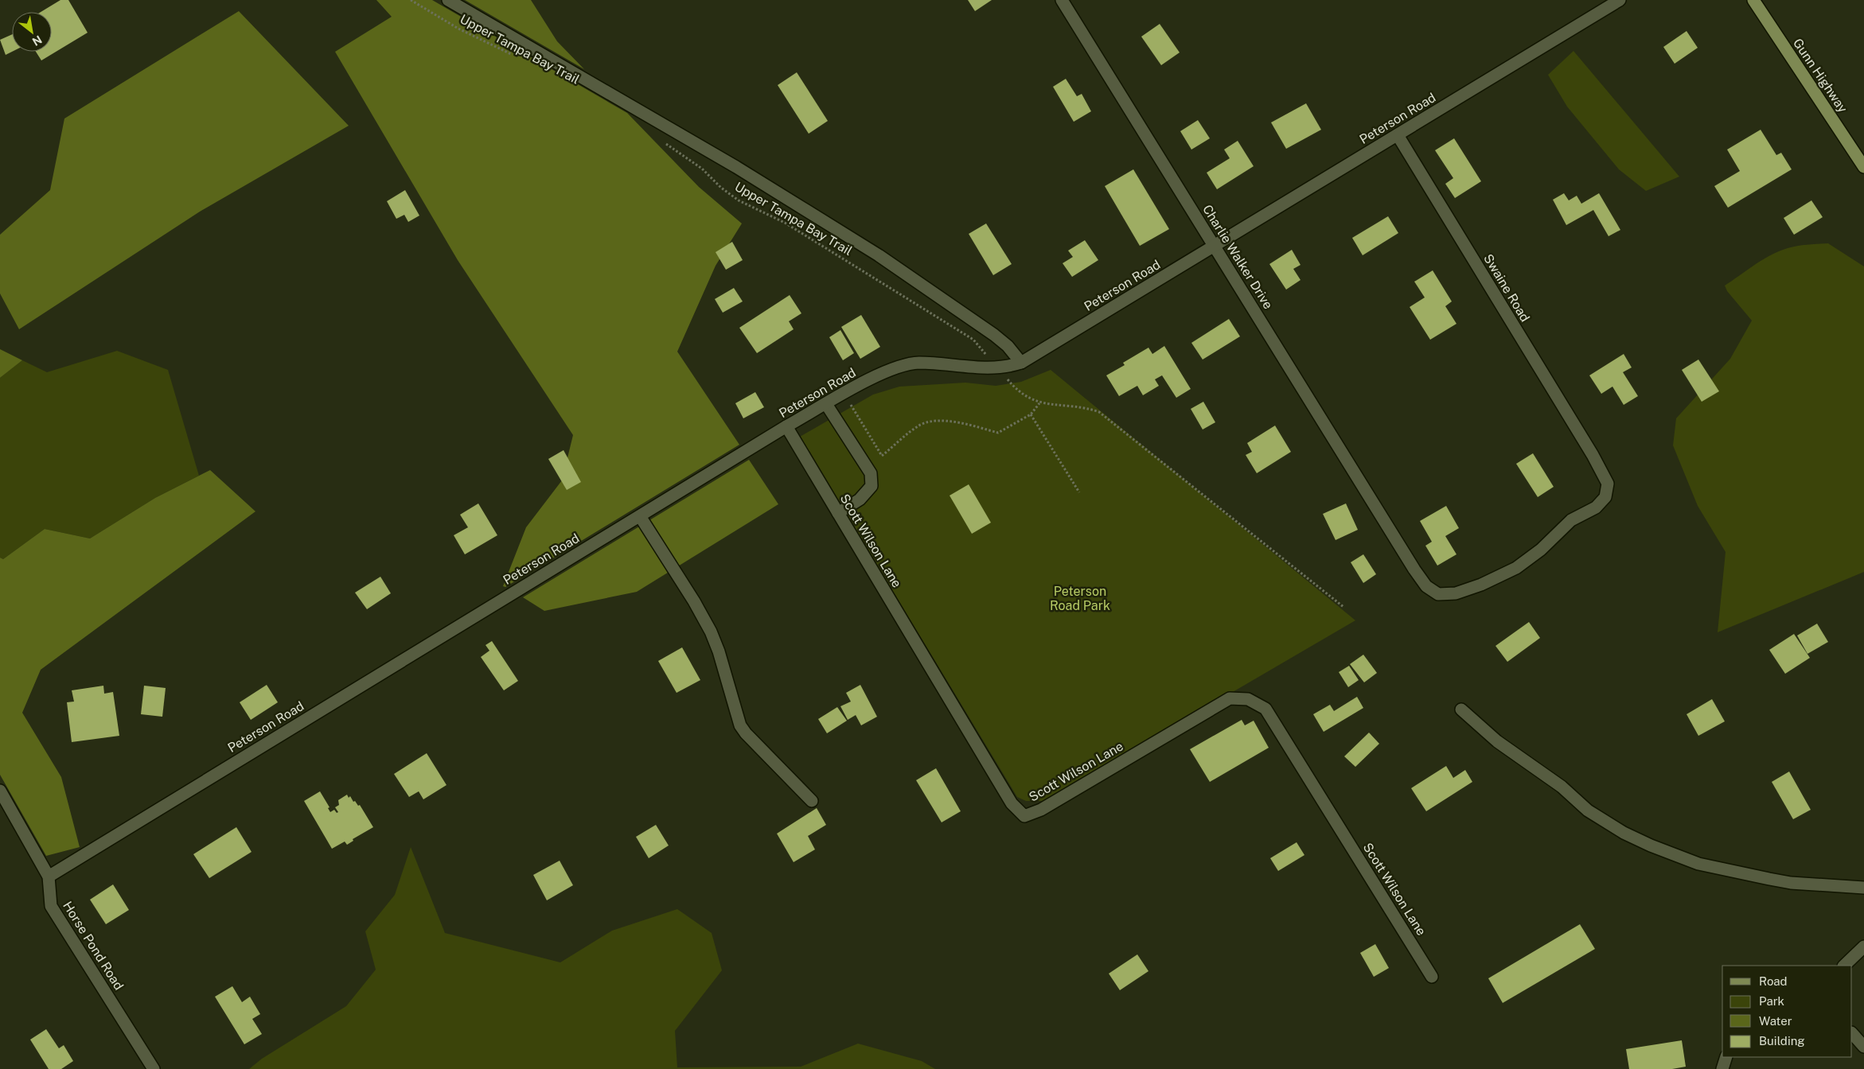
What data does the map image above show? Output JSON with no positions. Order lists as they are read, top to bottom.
{
  "streets": {
    "main road": ["Gunn Highway"],
    "street": [
      "Peterson Road",
      "Charlie Walker Drive",
      "Swaine Road",
      "Scott Wilson Lane",
      "Horse Pond Road"
    ],
    "path": ["Upper Tampa Bay Trail"]
  },
  "crossings": [
    ["Upper Tampa Bay Trail", "Peterson Road"],
    ["Peterson Road", "Charlie Walker Drive"],
    ["Peterson Road", "Swaine Road"],
    ["Peterson Road", "Scott Wilson Lane"],
    ["Peterson Road", "Horse Pond Road"],
    ["Charlie Walker Drive", "Swaine Road"]
  ],
  "parks": ["Peterson Road Park"],
  "legend": [
    "Road",
    "Park",
    "Water",
    "Building"
  ],
  "north": "bottom right"
}
